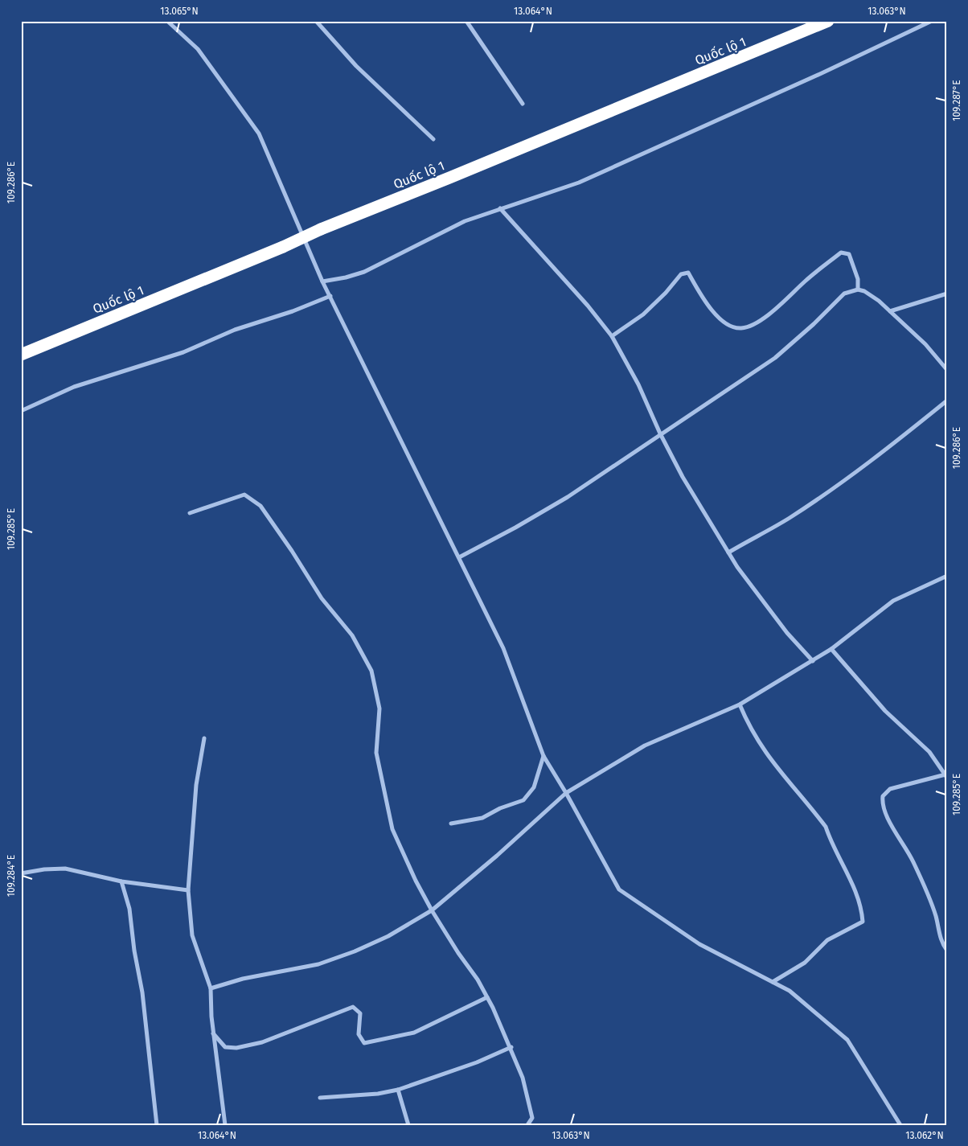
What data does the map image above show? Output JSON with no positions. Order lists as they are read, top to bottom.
{
  "streets": {
    "highway": ["Quốc lộ 1"]
  },
  "coordinates": [
    "13.065°N",
    "13.064°N",
    "13.063°N",
    "109.287°E",
    "109.286°E",
    "109.285°E",
    "109.284°E",
    "13.062°N"
  ]
}
